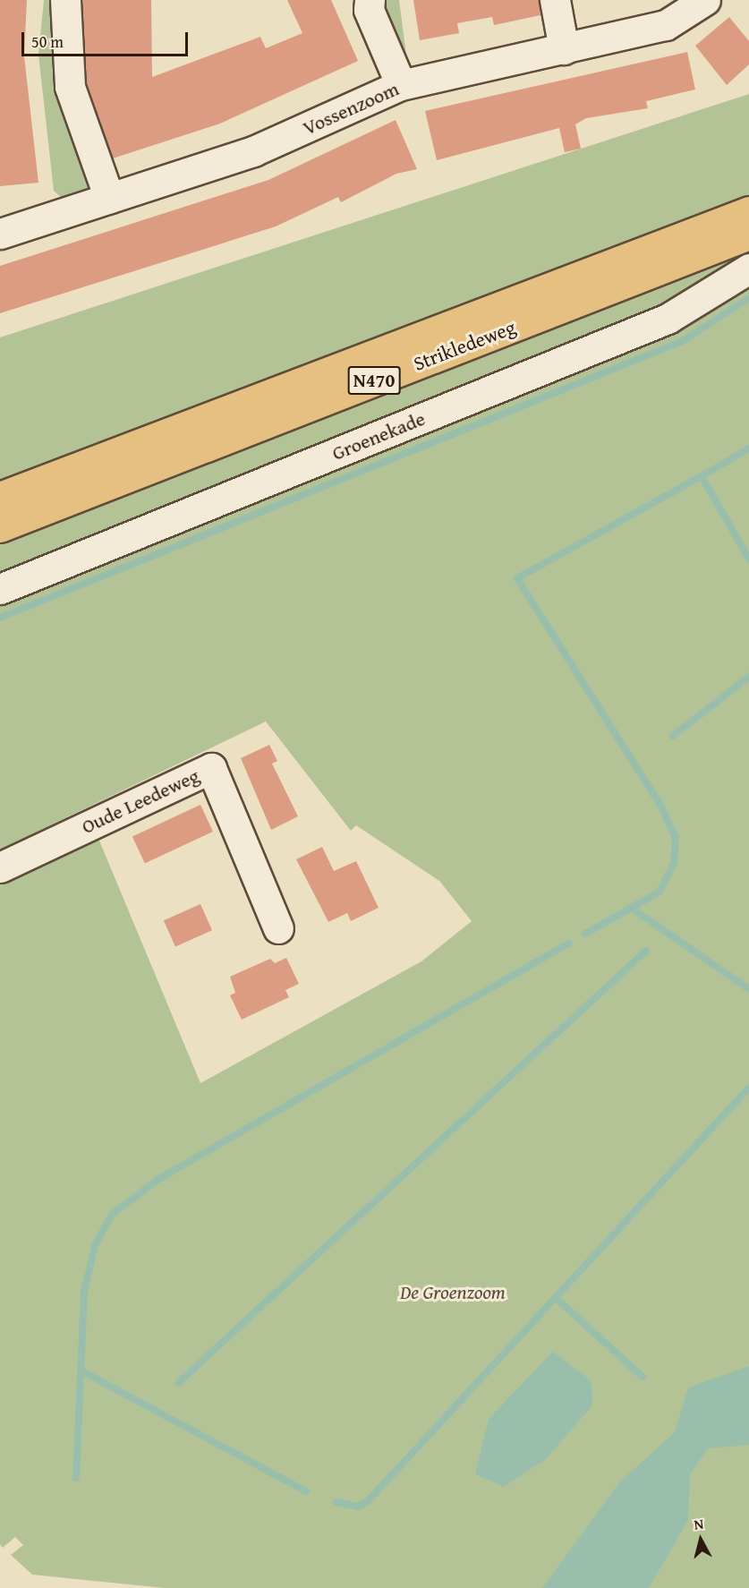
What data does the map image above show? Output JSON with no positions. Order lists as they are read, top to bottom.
{
  "streets": {
    "main road": ["Strikledeweg", "N470"],
    "street": ["Vossenzoom", "Groenekade", "Oude Leedeweg"]
  },
  "parks": ["De Groenzoom"],
  "scale_bar": "50 m",
  "north": "top"
}
